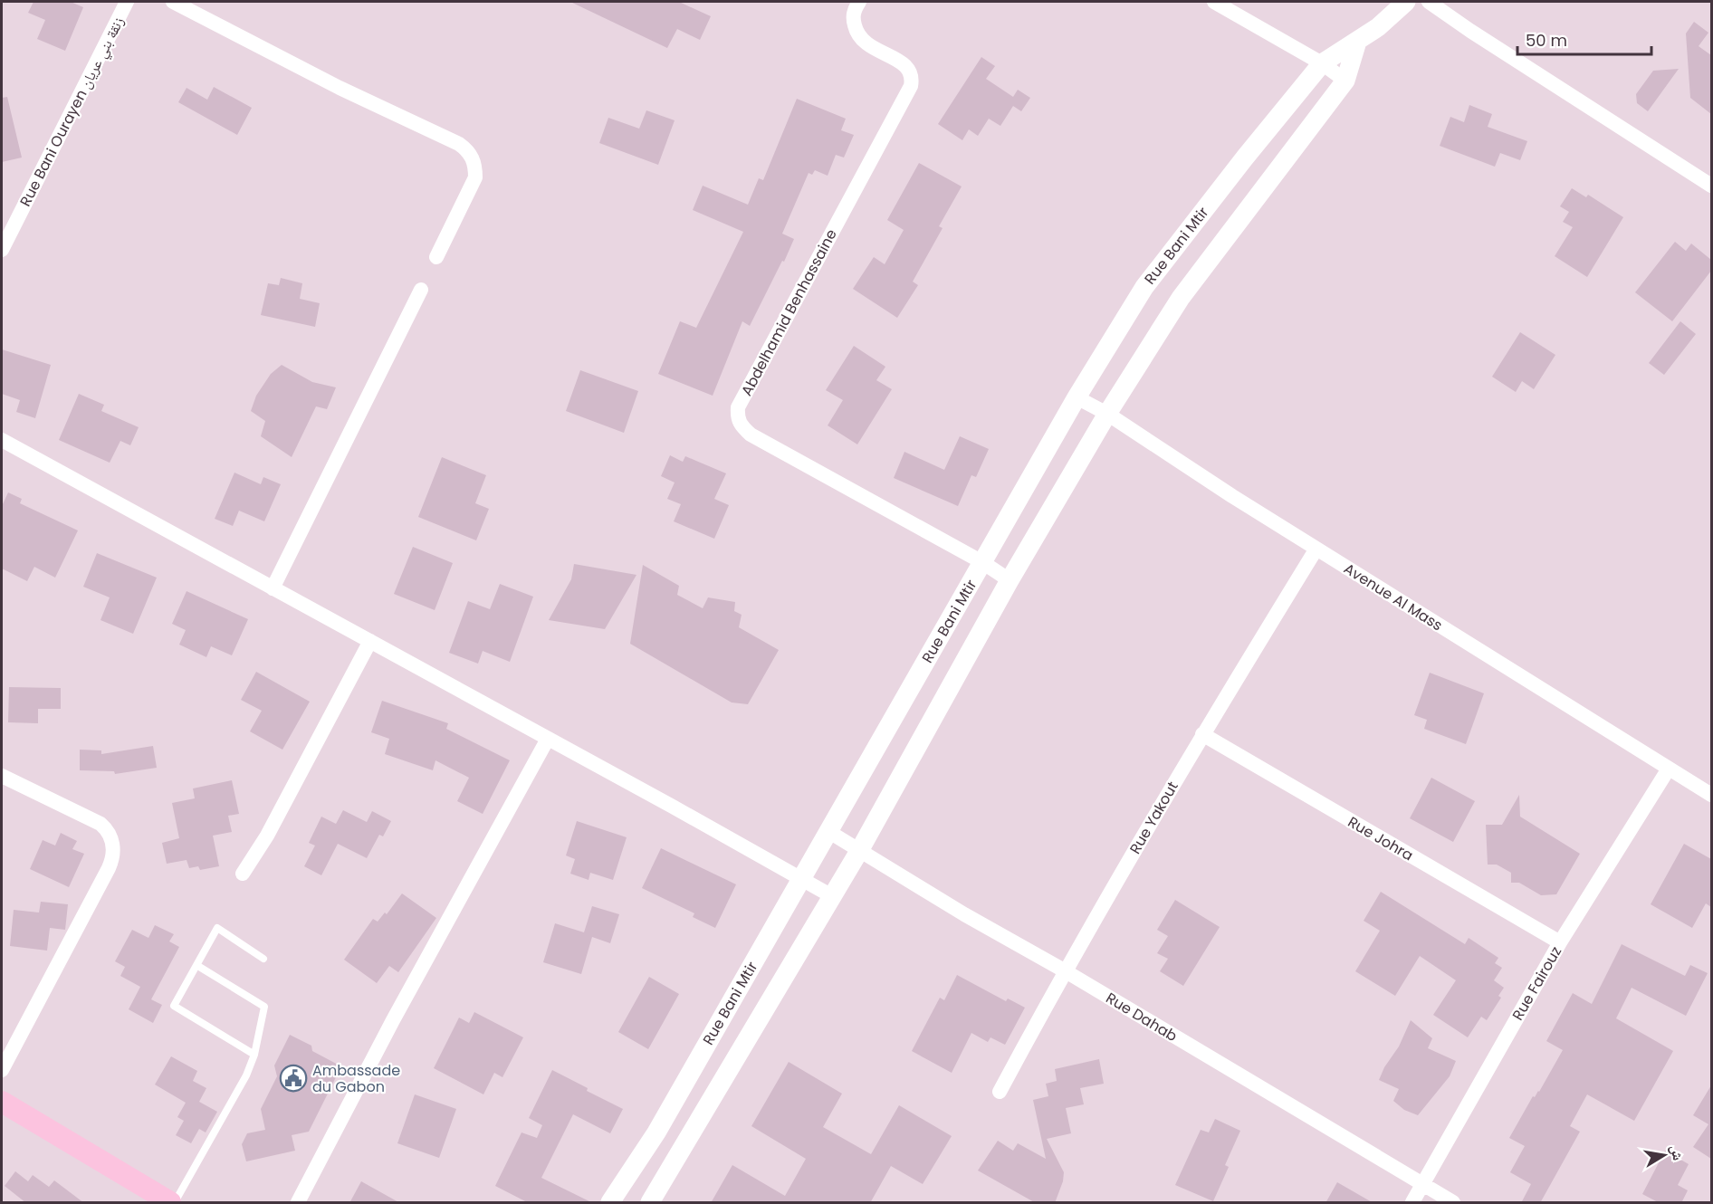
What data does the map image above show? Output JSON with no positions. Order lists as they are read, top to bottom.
{
  "streets": {
    "street": [
      "Rue Bani Ourayen زنقة بني عريان",
      "Rue Bani Mtir",
      "Abdelhamid Benhassaine",
      "Avenue Al Mass",
      "Rue Yakout",
      "Rue Johra",
      "Rue Fairouz",
      "Rue Dahab"
    ]
  },
  "crossings": [
    ["Rue Bani Mtir", "Abdelhamid Benhassaine"],
    ["Rue Bani Mtir", "Avenue Al Mass"],
    ["Rue Bani Mtir", "Rue Dahab"],
    ["Avenue Al Mass", "Rue Yakout"],
    ["Avenue Al Mass", "Rue Fairouz"],
    ["Rue Yakout", "Rue Johra"],
    ["Rue Yakout", "Rue Dahab"],
    ["Rue Johra", "Rue Fairouz"],
    ["Rue Fairouz", "Rue Dahab"]
  ],
  "places": {
    "public building": ["Ambassade du Gabon"]
  },
  "scale_bar": "50 m",
  "north": "right"
}
